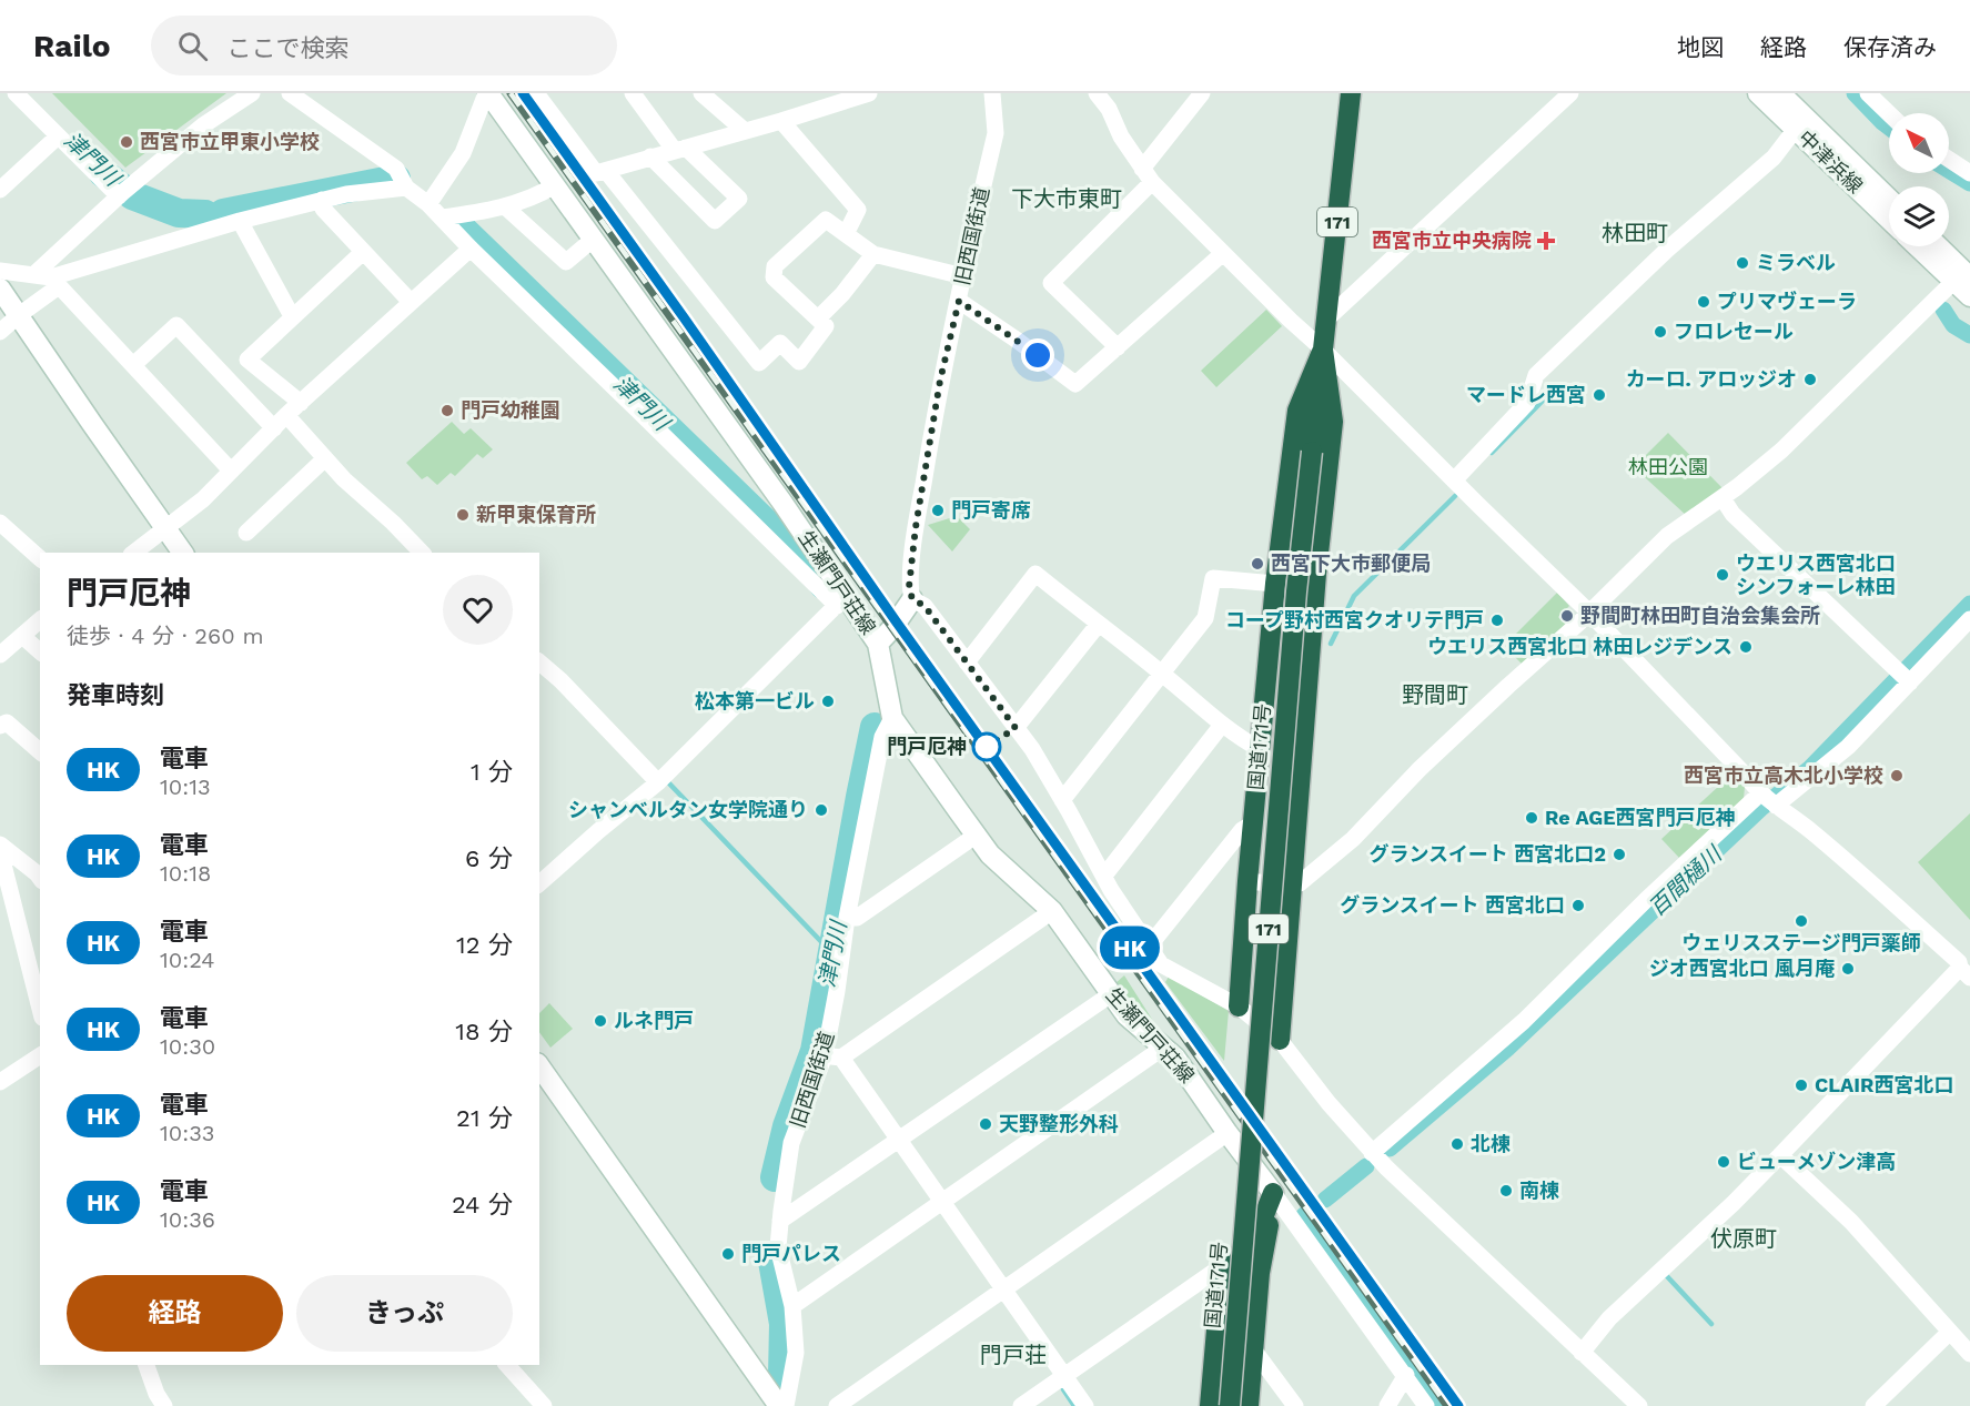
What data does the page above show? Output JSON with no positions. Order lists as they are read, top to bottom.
{
  "streets": {
    "highway": ["171", "国道171号"],
    "main road": ["中津浜線", "生瀬門戸荘線"],
    "street": ["旧西国街道"]
  },
  "crossings": [
    ["171", "国道171号"],
    ["旧西国街道", "生瀬門戸荘線"]
  ],
  "districts": [
    "下大市東町",
    "林田町",
    "野間町",
    "伏原町",
    "門戸荘"
  ],
  "water": ["津門川", "百間樋川"],
  "parks": ["林田公園"],
  "places": {
    "other": [
      "西宮市立甲東小学校",
      "ミラベル",
      "プリマヴェーラ",
      "フロレセール",
      "カーロ. アロッジオ",
      "マードレ西宮",
      "門戸幼稚園",
      "門戸寄席",
      "新甲東保育所",
      "西宮下大市郵便局",
      "ウエリス西宮北口 シンフォーレ林田",
      "野間町林田町自治会集会所",
      "コープ野村西宮クオリテ門戸",
      "ウエリス西宮北口 林田レジデンス",
      "松本第一ビル",
      "門戸厄神",
      "西宮市立高木北小学校",
      "シャンベルタン女学院通り",
      "Re AGE西宮門戸厄神",
      "グランスイート 西宮北口2",
      "グランスイート 西宮北口",
      "ウェリスステージ門戸薬師",
      "ジオ西宮北口 風月庵",
      "ルネ門戸",
      "CLAIR西宮北口",
      "天野整形外科",
      "北棟",
      "ビューメゾン津高",
      "南棟",
      "門戸パレス"
    ],
    "health": ["西宮市立中央病院"]
  },
  "north": "top left",
  "page": {
    "header": "Railo",
    "search": "ここで検索",
    "nav": ["地図", "経路", "保存済み"],
    "on_map": "HK",
    "heading": [
      ["門戸厄神", "徒歩 · 4 分 · 260 m"],
      "発車時刻"
    ],
    "list": [
      {
        "mark": "HK",
        "name": "電車",
        "note": "10:13",
        "value": "1 分"
      },
      {
        "mark": "HK",
        "name": "電車",
        "note": "10:18",
        "value": "6 分"
      },
      {
        "mark": "HK",
        "name": "電車",
        "note": "10:24",
        "value": "12 分"
      },
      {
        "mark": "HK",
        "name": "電車",
        "note": "10:30",
        "value": "18 分"
      },
      {
        "mark": "HK",
        "name": "電車",
        "note": "10:33",
        "value": "21 分"
      },
      {
        "mark": "HK",
        "name": "電車",
        "note": "10:36",
        "value": "24 分"
      }
    ],
    "buttons": ["経路", "きっぷ"]
  }
}
